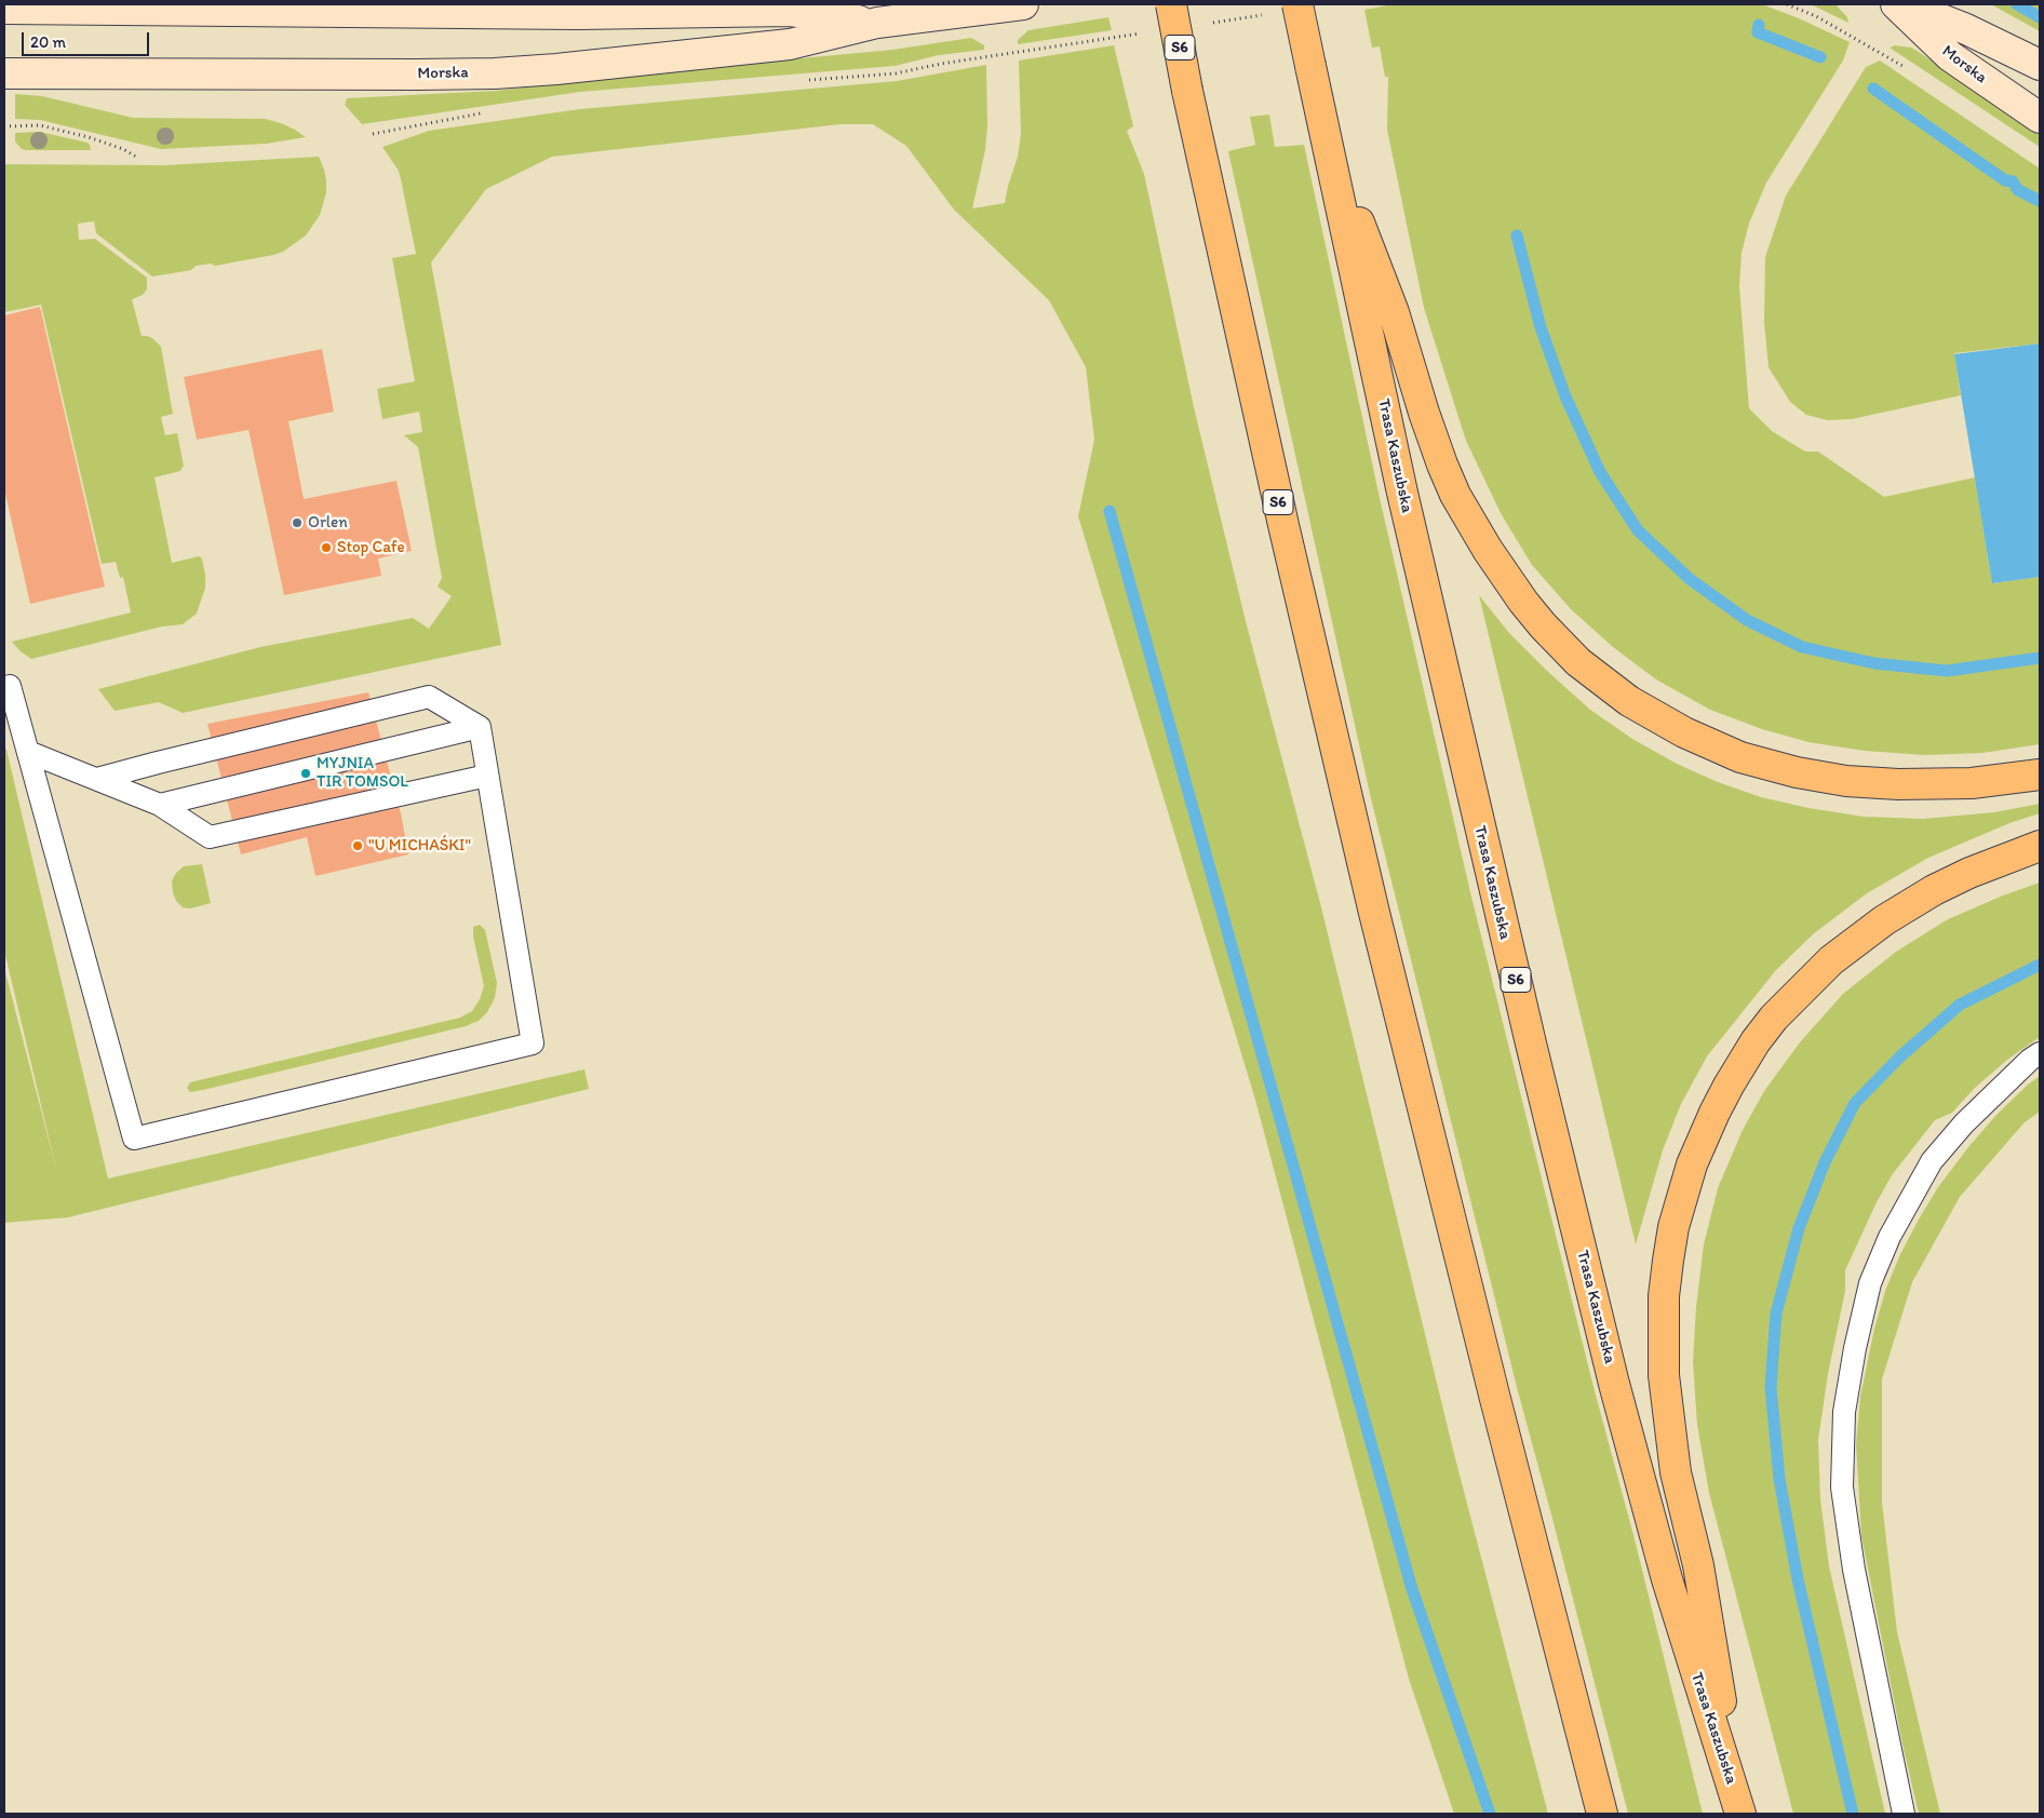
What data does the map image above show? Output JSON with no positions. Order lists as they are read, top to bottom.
{
  "streets": {
    "highway": ["S6", "Trasa Kaszubska"],
    "main road": ["Morska"]
  },
  "places": [
    "Orlen",
    "Stop Cafe",
    "MYJNIA TIR TOMSOL",
    "\"U MICHAŚKI\""
  ],
  "scale_bar": "20 m"
}
